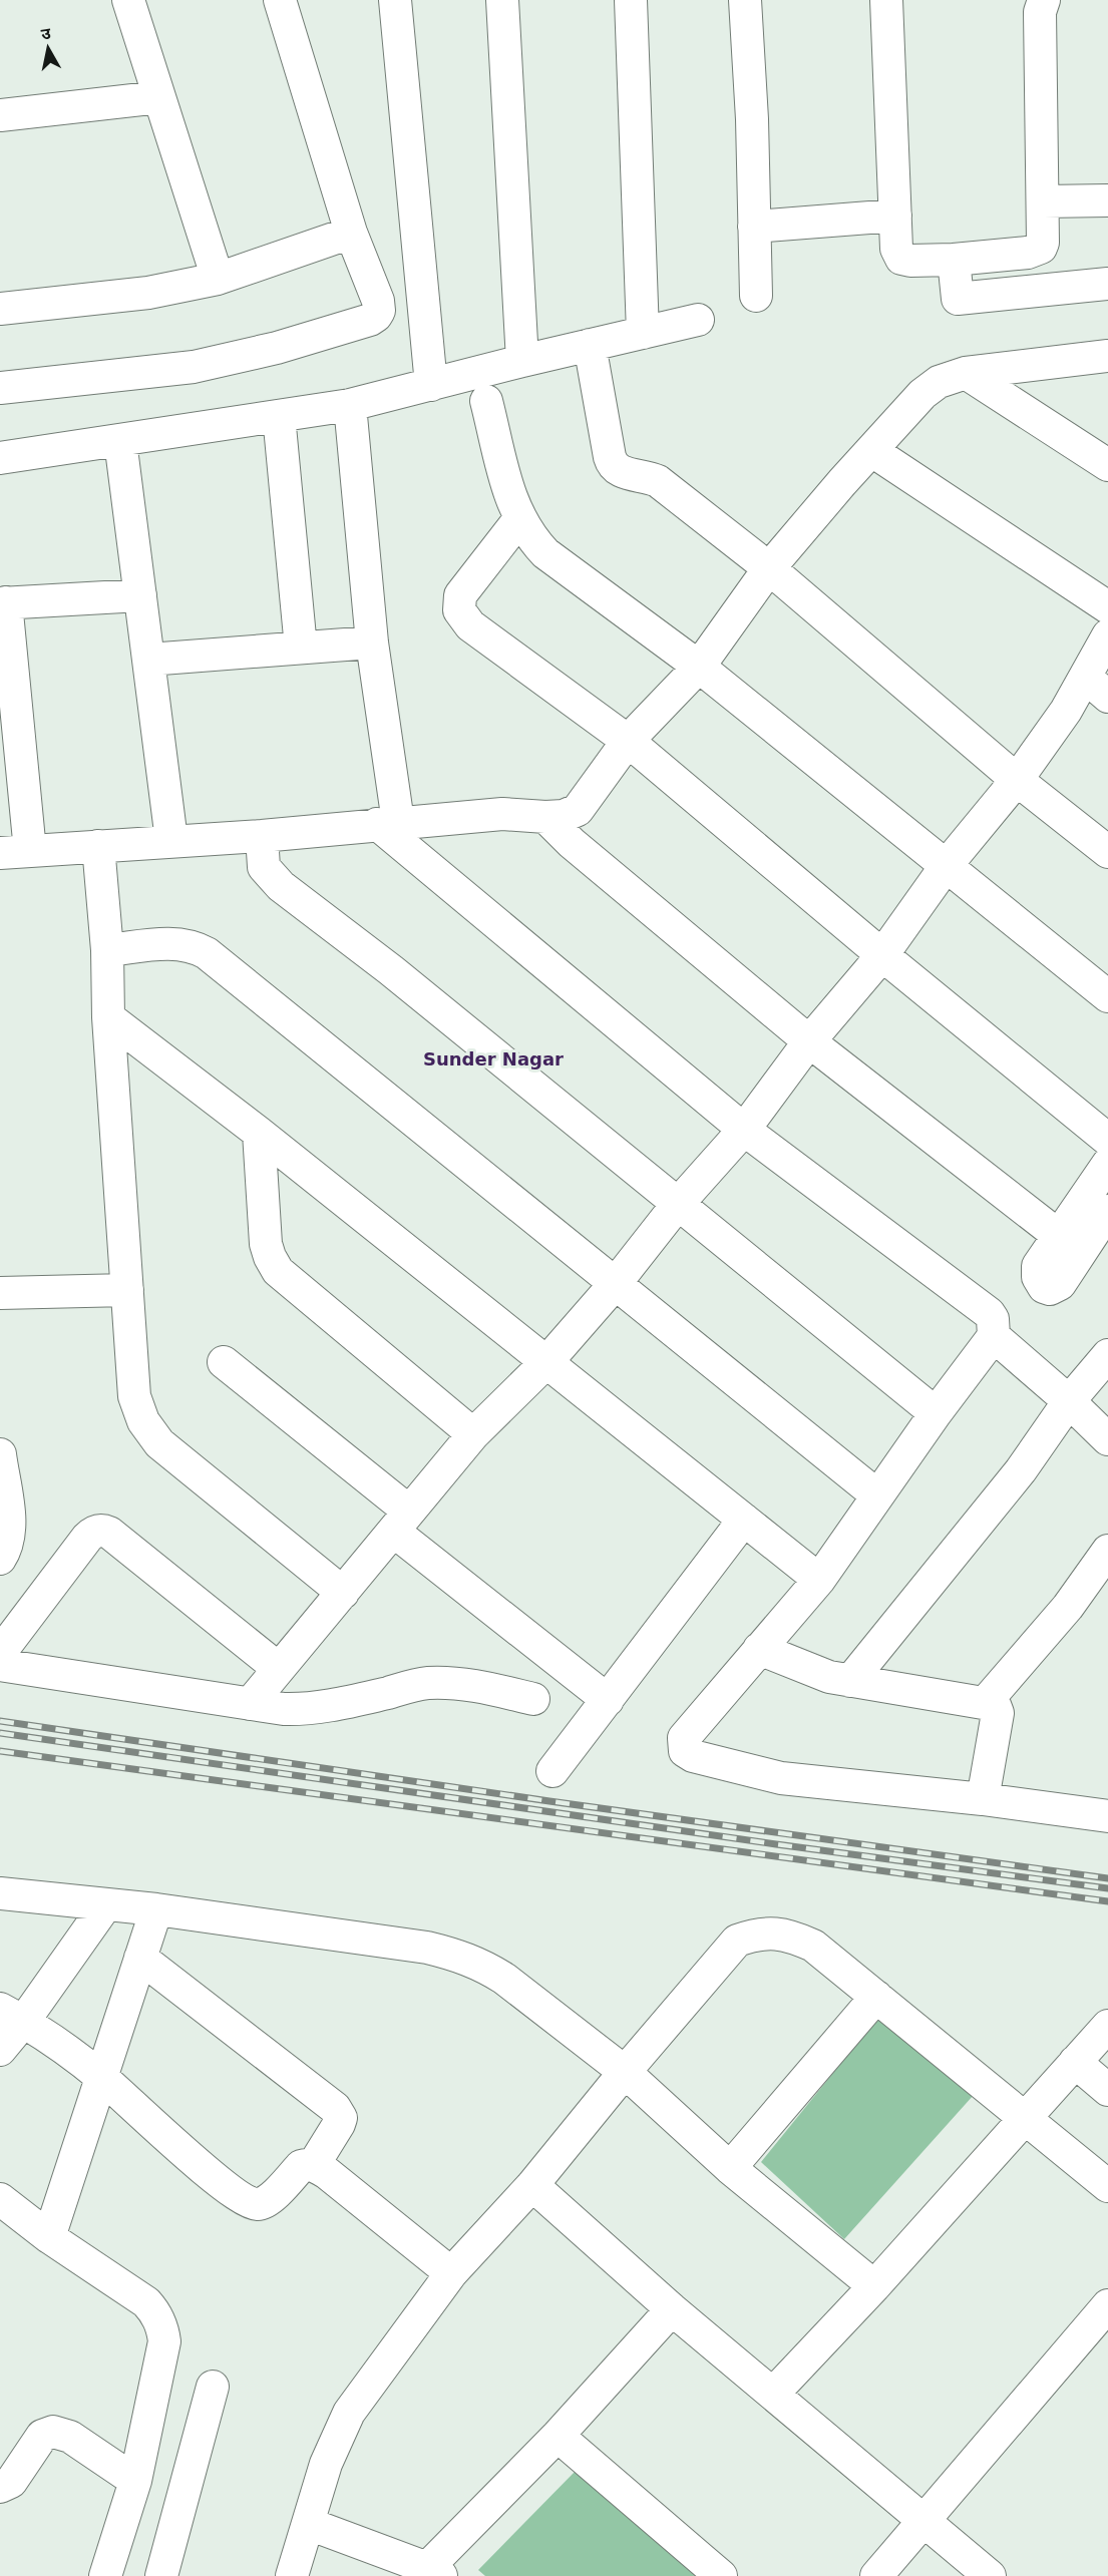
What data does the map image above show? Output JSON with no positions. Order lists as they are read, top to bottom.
{
  "districts": ["Sunder Nagar"],
  "north": "top"
}
